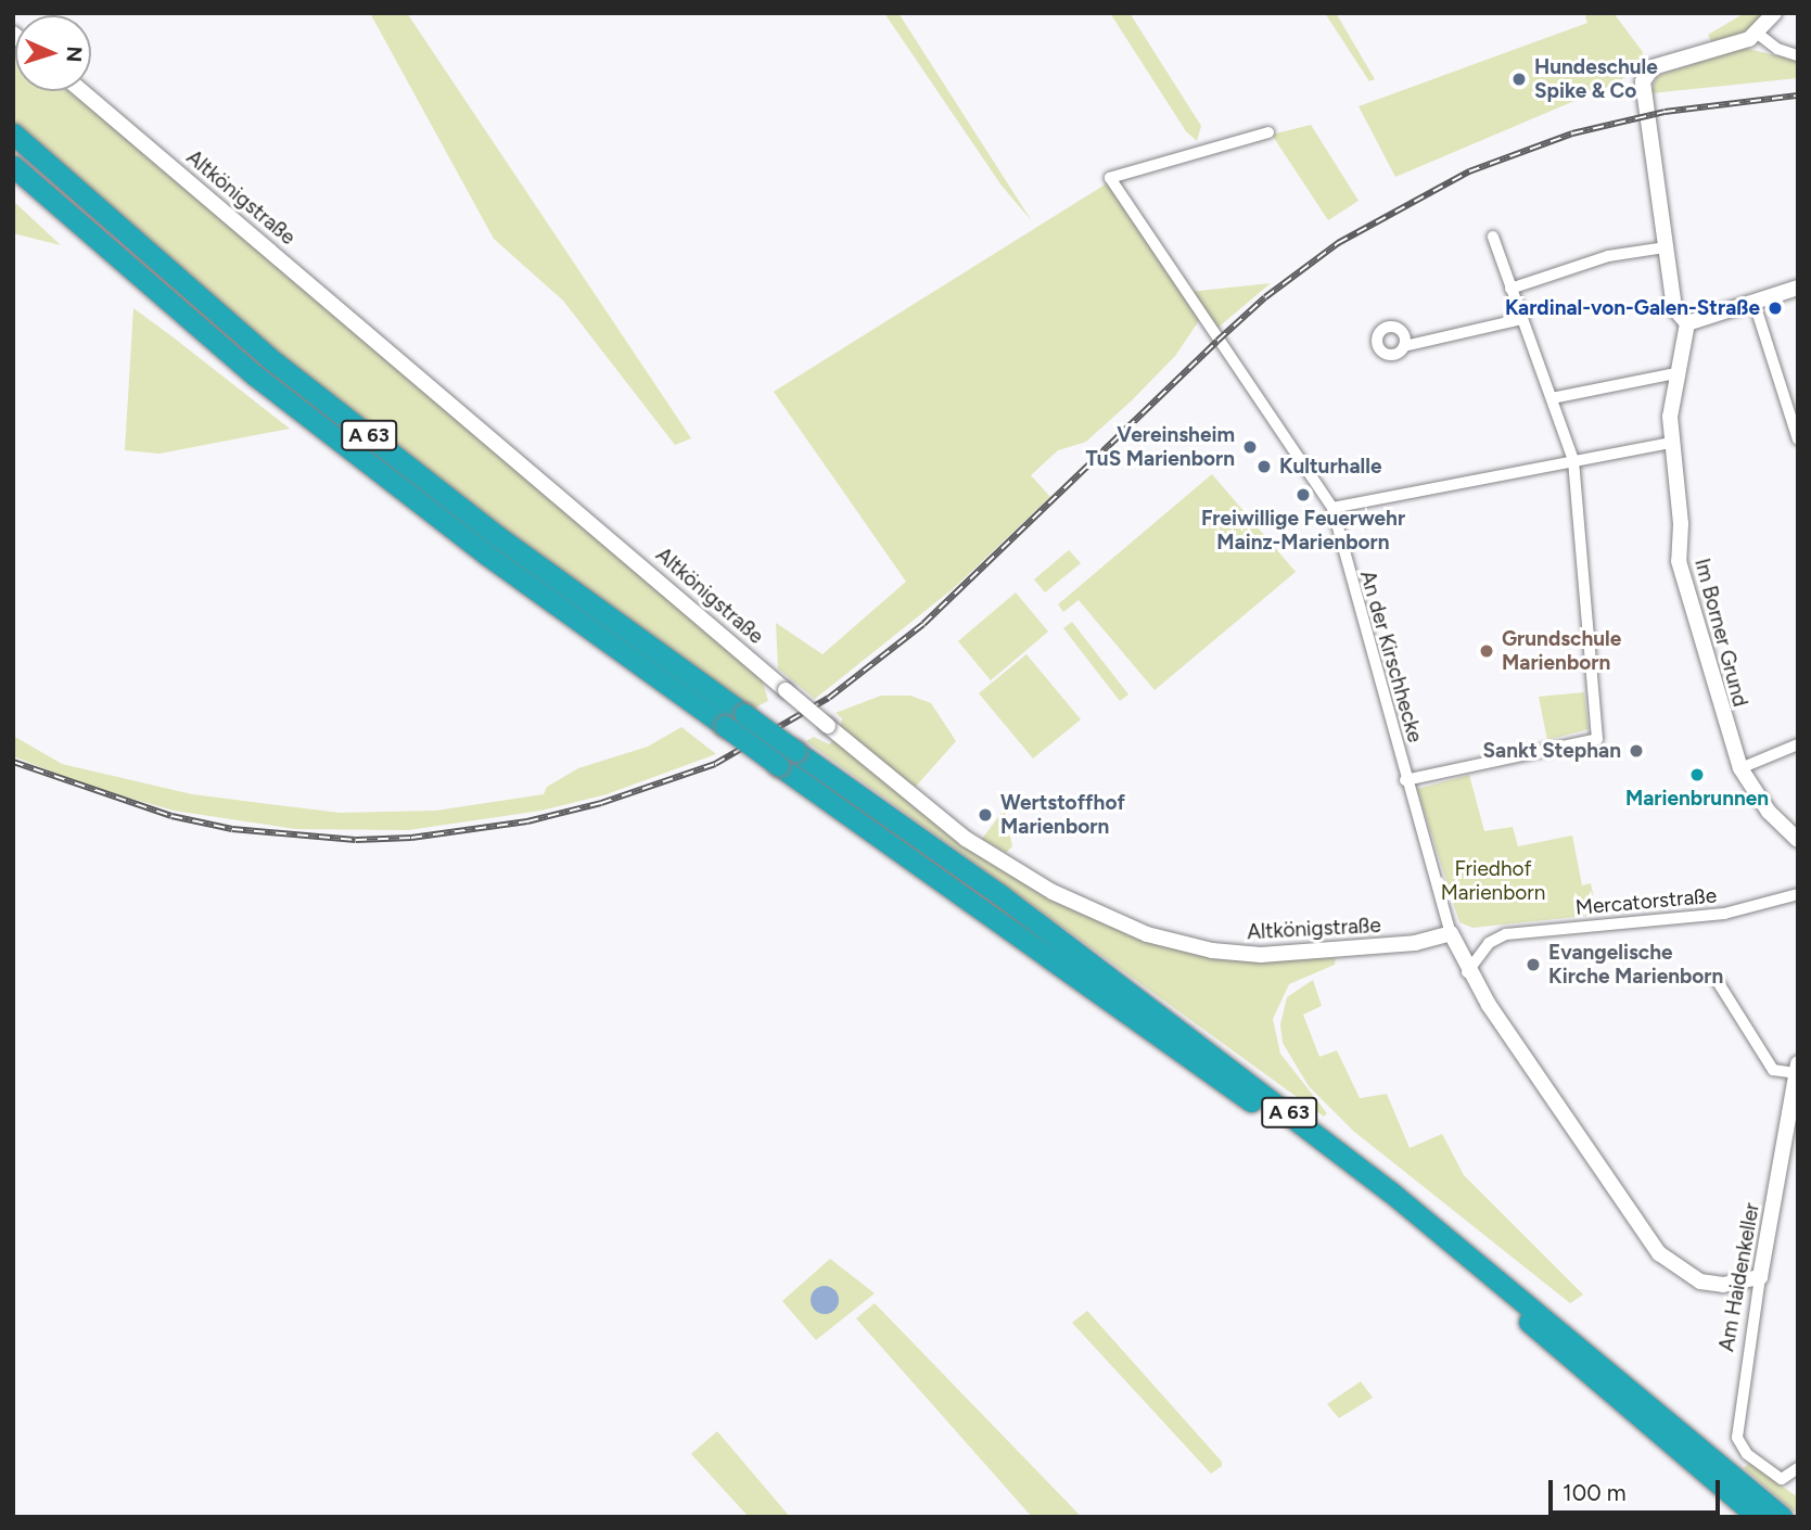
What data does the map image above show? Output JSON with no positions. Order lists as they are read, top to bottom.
{
  "streets": {
    "highway": ["A 63"],
    "street": [
      "Altkönigstraße",
      "Im Borner Grund",
      "An der Kirschhecke",
      "Mercatorstraße",
      "Am Haidenkeller"
    ]
  },
  "crossings": [
    ["Altkönigstraße", "An der Kirschhecke"]
  ],
  "parks": ["Friedhof Marienborn"],
  "places": [
    "Hundeschule Spike & Co",
    "Kardinal-von-Galen-Straße",
    "Vereinsheim TuS Marienborn",
    "Kulturhalle",
    "Freiwillige Feuerwehr Mainz-Marienborn",
    "Grundschule Marienborn",
    "Sankt Stephan",
    "Marienbrunnen",
    "Wertstoffhof Marienborn",
    "Evangelische Kirche Marienborn"
  ],
  "scale_bar": "100 m",
  "north": "right"
}
